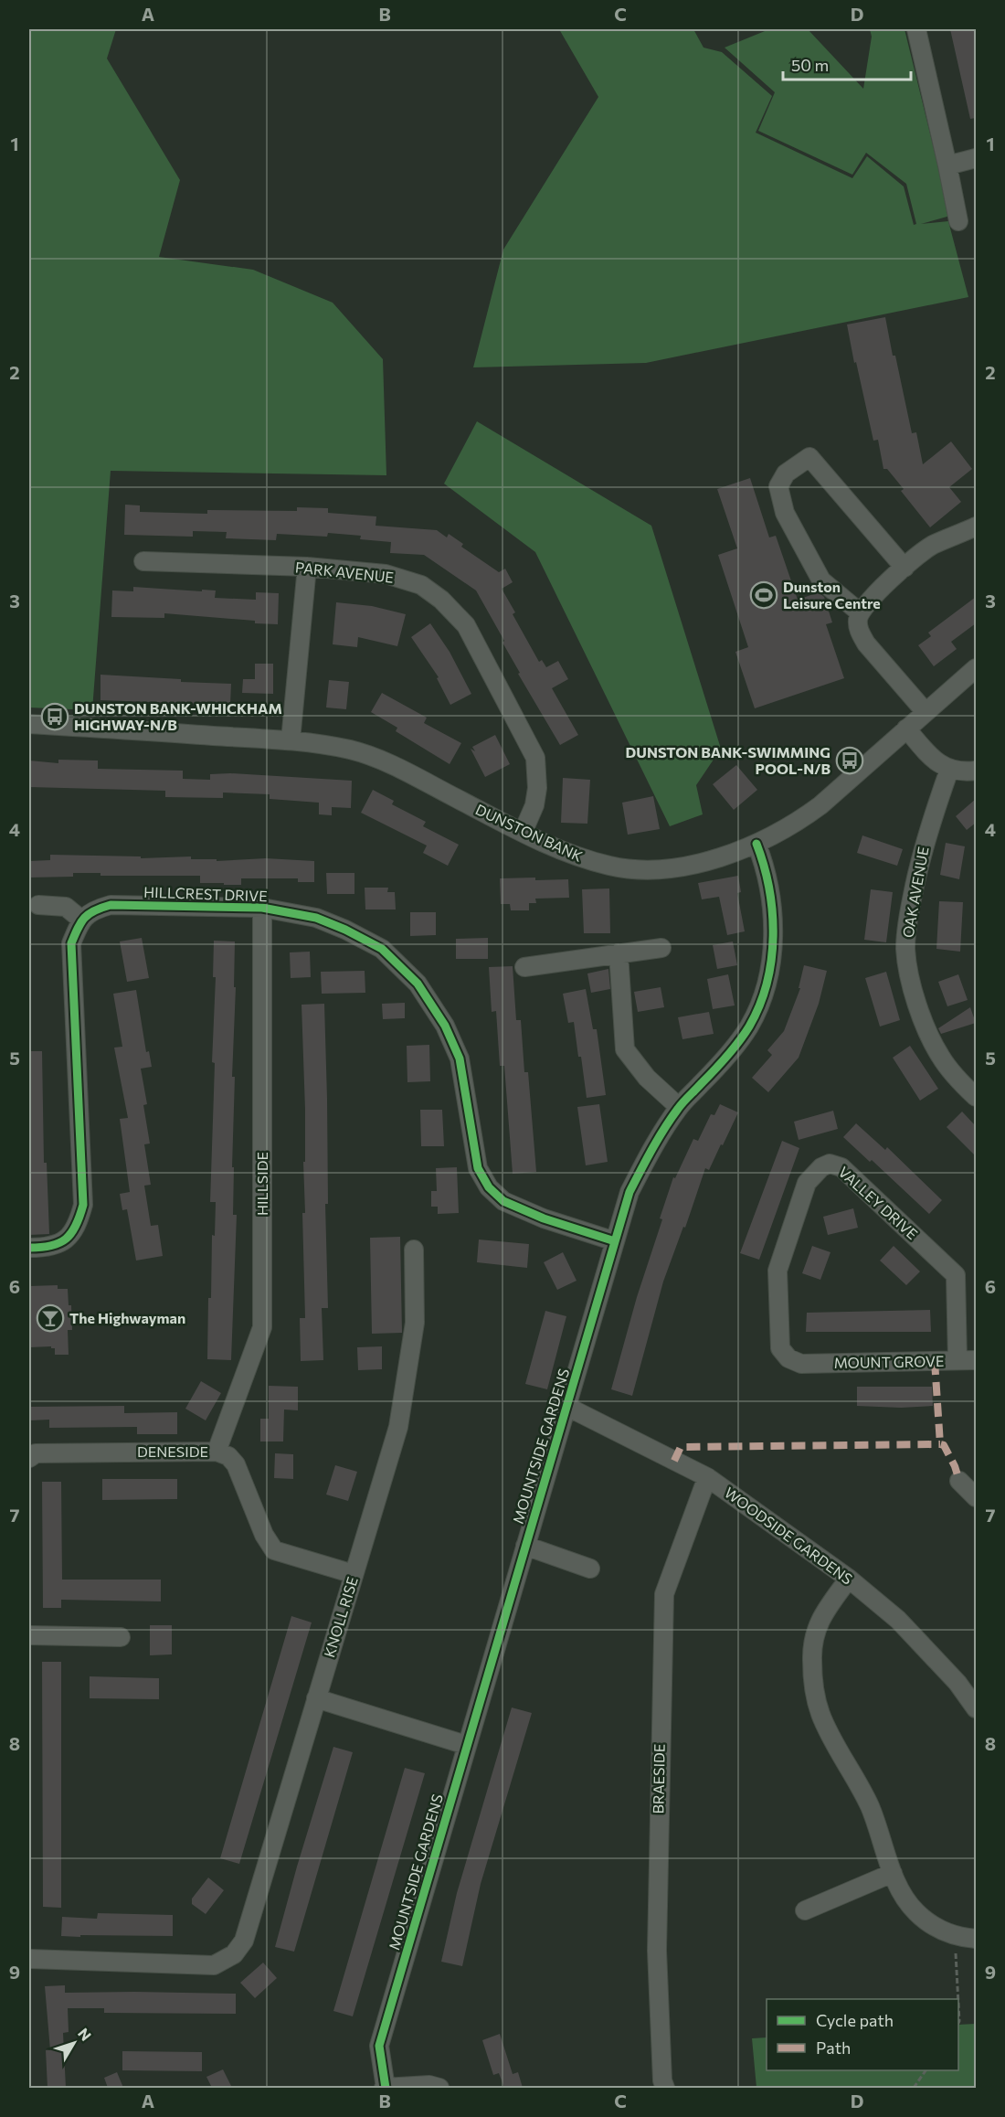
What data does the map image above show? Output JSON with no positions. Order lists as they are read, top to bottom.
{
  "streets": {
    "street": [
      "PARK AVENUE",
      "DUNSTON BANK",
      "OAK AVENUE",
      "HILLCREST DRIVE",
      "HILLSIDE",
      "VALLEY DRIVE",
      "MOUNT GROVE",
      "MOUNTSIDE GARDENS",
      "DENESIDE",
      "WOODSIDE GARDENS",
      "KNOLL RISE",
      "BRAESIDE"
    ]
  },
  "crossings": [
    ["PARK AVENUE", "DUNSTON BANK"],
    ["DUNSTON BANK", "MOUNTSIDE GARDENS"],
    ["HILLCREST DRIVE", "HILLSIDE"],
    ["HILLCREST DRIVE", "MOUNTSIDE GARDENS"],
    ["HILLSIDE", "DENESIDE"],
    ["VALLEY DRIVE", "MOUNT GROVE"],
    ["MOUNTSIDE GARDENS", "WOODSIDE GARDENS"],
    ["DENESIDE", "KNOLL RISE"],
    ["WOODSIDE GARDENS", "BRAESIDE"]
  ],
  "places": {
    "sports": ["Dunston Leisure Centre"],
    "bus stop": ["DUNSTON BANK-WHICKHAM HIGHWAY-N/B", "DUNSTON BANK-SWIMMING POOL-N/B"],
    "bar": ["The Highwayman"]
  },
  "legend": ["Cycle path", "Path"],
  "scale_bar": "50 m",
  "north": "top right",
  "grid": {
    "columns": [
      "A",
      "B",
      "C",
      "D"
    ],
    "rows": [
      "1",
      "2",
      "3",
      "4",
      "5",
      "6",
      "7",
      "8",
      "9"
    ]
  }
}
